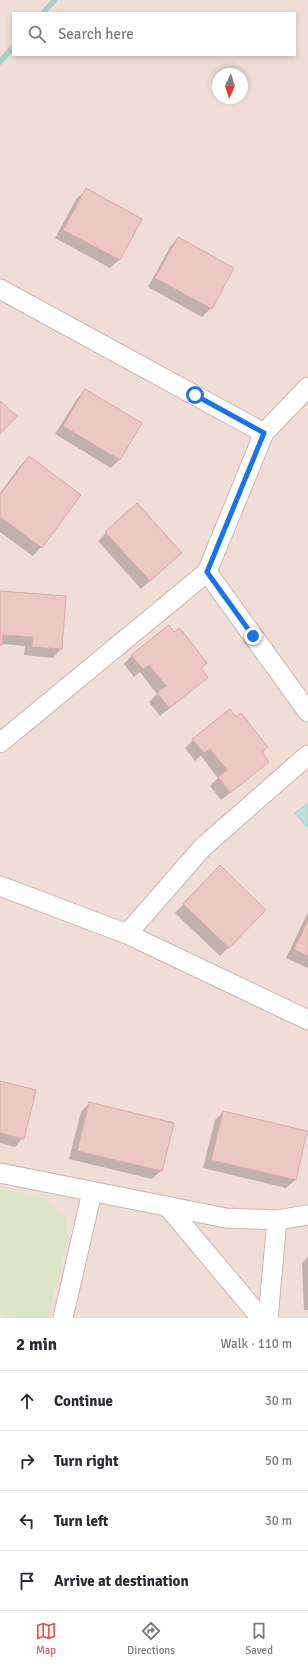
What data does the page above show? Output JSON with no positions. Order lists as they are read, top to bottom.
{
  "north": "bottom",
  "page": {
    "search": "Search here",
    "heading": ["2 min", "Walk · 110 m"],
    "list": [
      ["Continue", "30 m"],
      ["Turn right", "50 m"],
      ["Turn left", "30 m"],
      "Arrive at destination"
    ],
    "nav": ["Map", "Directions", "Saved"]
  }
}
